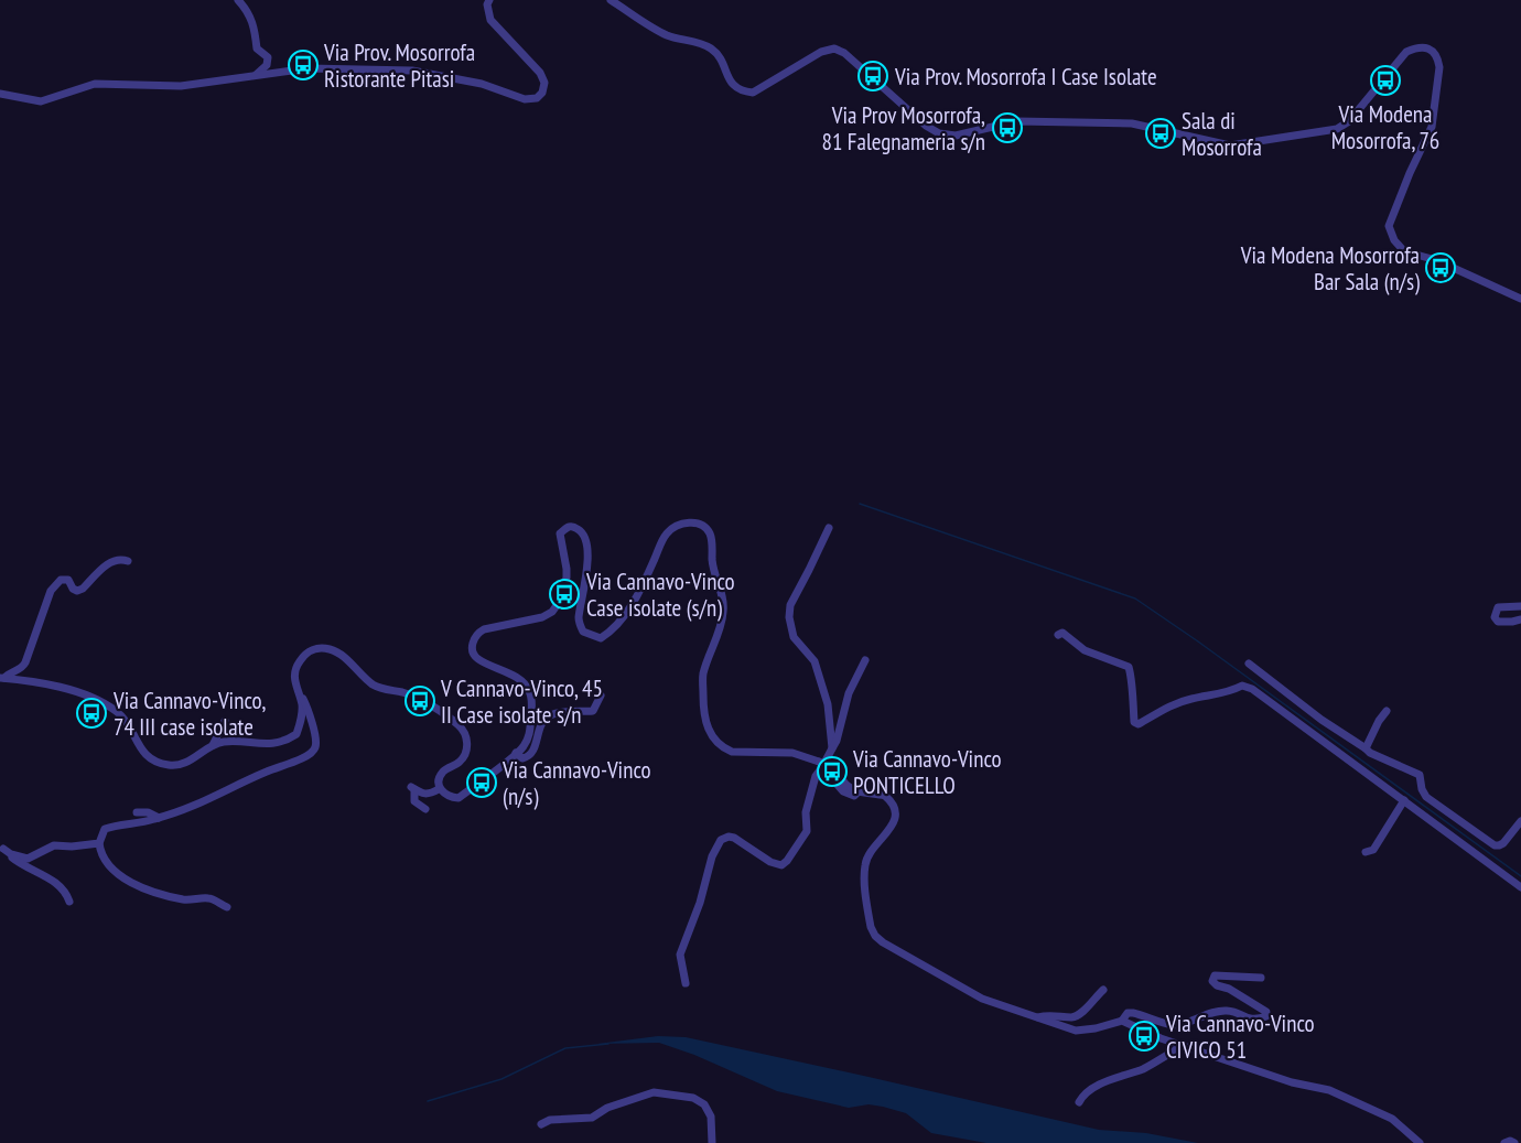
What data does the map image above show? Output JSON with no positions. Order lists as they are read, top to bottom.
{
  "places": {
    "bus stop": [
      "Via Prov. Mosorrofa Ristorante Pitasi",
      "Via Prov. Mosorrofa I Case Isolate",
      "Via Modena Mosorrofa, 76",
      "Via Prov Mosorrofa, 81 Falegnameria s/n",
      "Sala di Mosorrofa",
      "Via Modena Mosorrofa Bar Sala (n/s)",
      "Via Cannavo-Vinco Case isolate (s/n)",
      "V Cannavo-Vinco, 45 II Case isolate s/n",
      "Via Cannavo-Vinco, 74 III case isolate",
      "Via Cannavo-Vinco PONTICELLO",
      "Via Cannavo-Vinco (n/s)",
      "Via Cannavo-Vinco CIVICO 51"
    ]
  }
}
